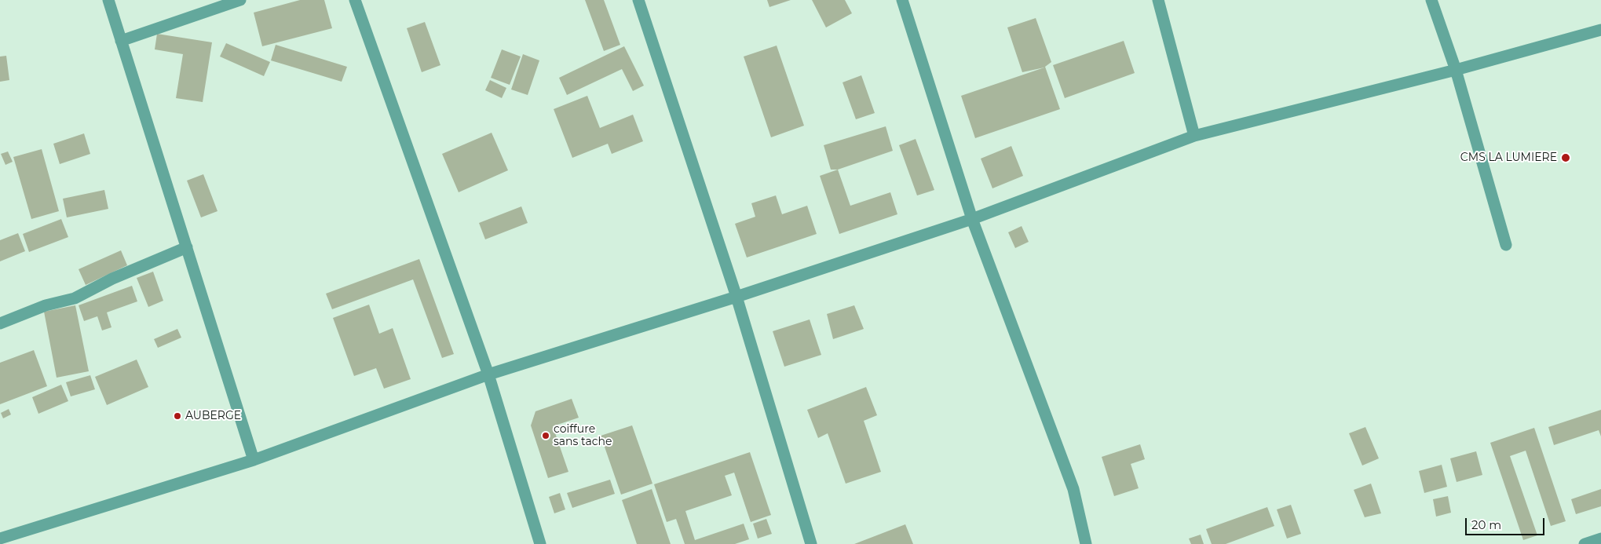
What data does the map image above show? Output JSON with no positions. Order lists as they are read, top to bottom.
{
  "places": ["CMS LA LUMIERE", "AUBERGE", "coiffure sans tache"],
  "scale_bar": "20 m"
}
